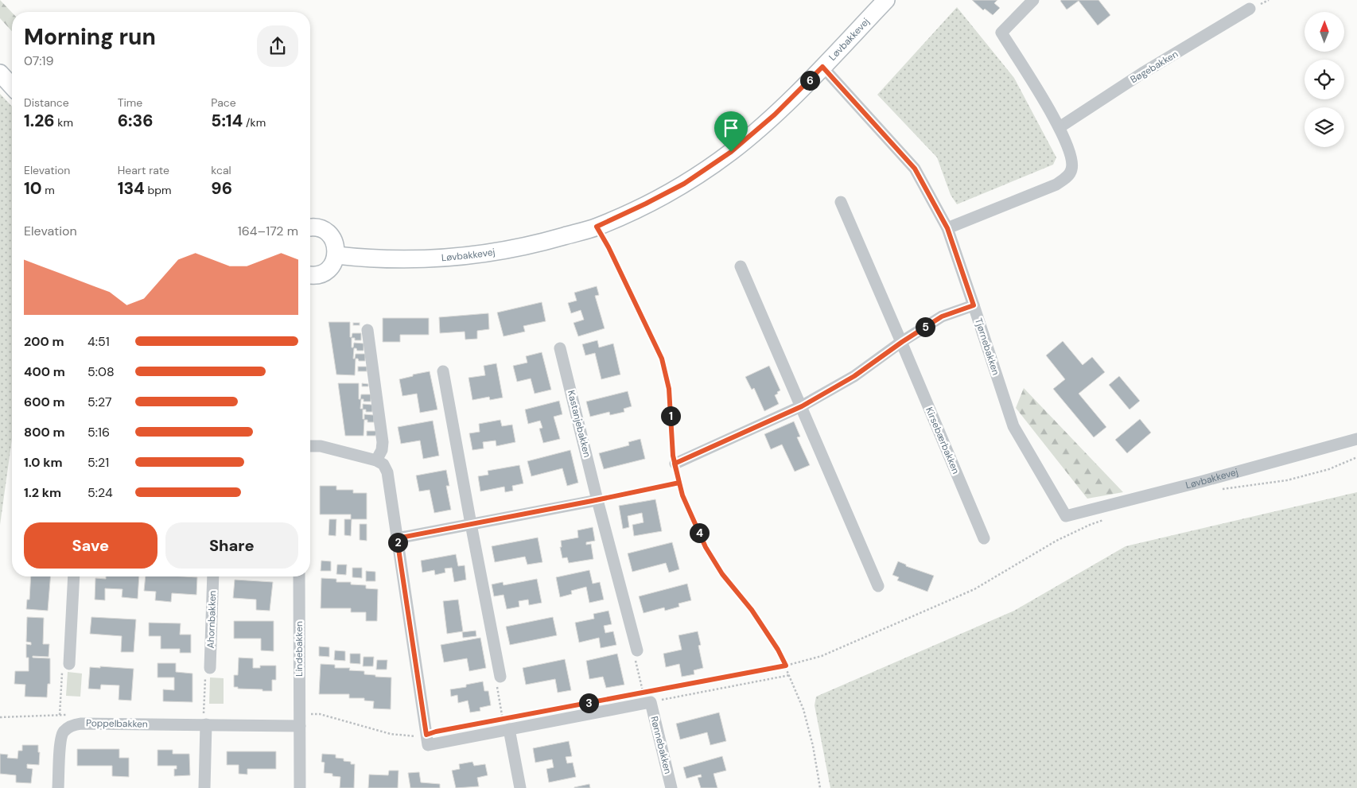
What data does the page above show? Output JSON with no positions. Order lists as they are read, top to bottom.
{
  "streets": {
    "street": [
      "Løvbakkevej",
      "Bøgebakken",
      "Tjørnebakken",
      "Kastanjebakken",
      "Kirsebærbakken",
      "Ahornbakken",
      "Lindebakken",
      "Poppelbakken",
      "Rønnebakken"
    ]
  },
  "crossings": [
    ["Løvbakkevej", "Tjørnebakken"],
    ["Lindebakken", "Poppelbakken"]
  ],
  "north": "top",
  "page": {
    "heading": ["Morning run", "07:19"],
    "pins": [
      "6",
      "5",
      "1",
      "4",
      "2",
      "3"
    ],
    "stats": [
      ["Distance", "1.26 km"],
      ["Time", "6:36"],
      ["Pace", "5:14 /km"],
      ["Elevation", "10 m"],
      ["Heart rate", "134 bpm"],
      ["kcal", "96"]
    ],
    "chart": ["Elevation", "164–172 m"],
    "list": [
      {
        "name": "200 m",
        "note": "4:51"
      },
      {
        "name": "400 m",
        "note": "5:08"
      },
      {
        "name": "600 m",
        "note": "5:27"
      },
      {
        "name": "800 m",
        "note": "5:16"
      },
      {
        "name": "1.0 km",
        "note": "5:21"
      },
      {
        "name": "1.2 km",
        "note": "5:24"
      }
    ],
    "buttons": ["Save", "Share"]
  }
}
